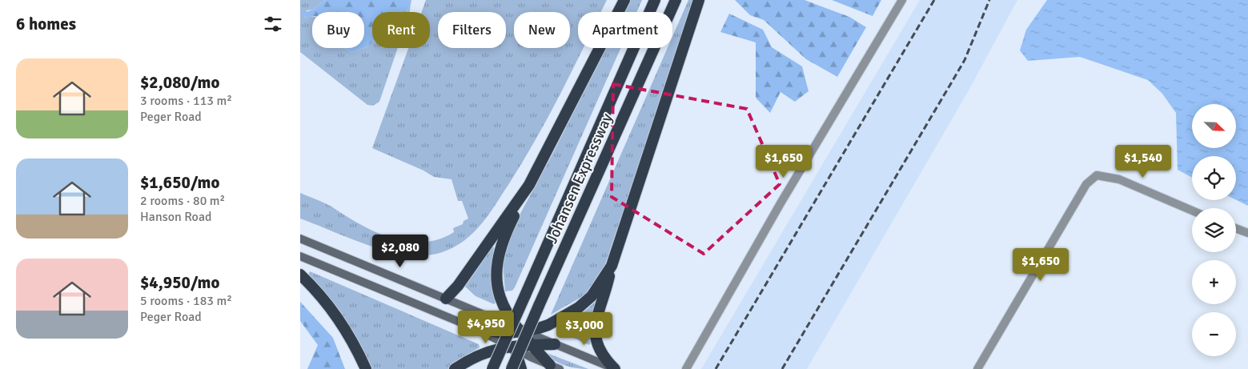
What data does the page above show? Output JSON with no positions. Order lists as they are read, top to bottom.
{
  "streets": {
    "highway": ["Johansen Expressway"]
  },
  "north": "bottom right",
  "page": {
    "heading": "6 homes",
    "chip": [
      "Buy",
      "Rent",
      "Filters",
      "New",
      "Apartment"
    ],
    "list": [
      {
        "name": "$2,080/mo",
        "note": "3 rooms · 113 m² · Peger Road"
      },
      {
        "name": "$1,650/mo",
        "note": "2 rooms · 80 m² · Hanson Road"
      },
      {
        "name": "$4,950/mo",
        "note": "5 rooms · 183 m² · Peger Road"
      }
    ],
    "map_buttons": ["+", "−"],
    "price": [
      "$1,650",
      "$1,540",
      "$2,080",
      "$1,650",
      "$4,950",
      "$3,000"
    ]
  }
}
